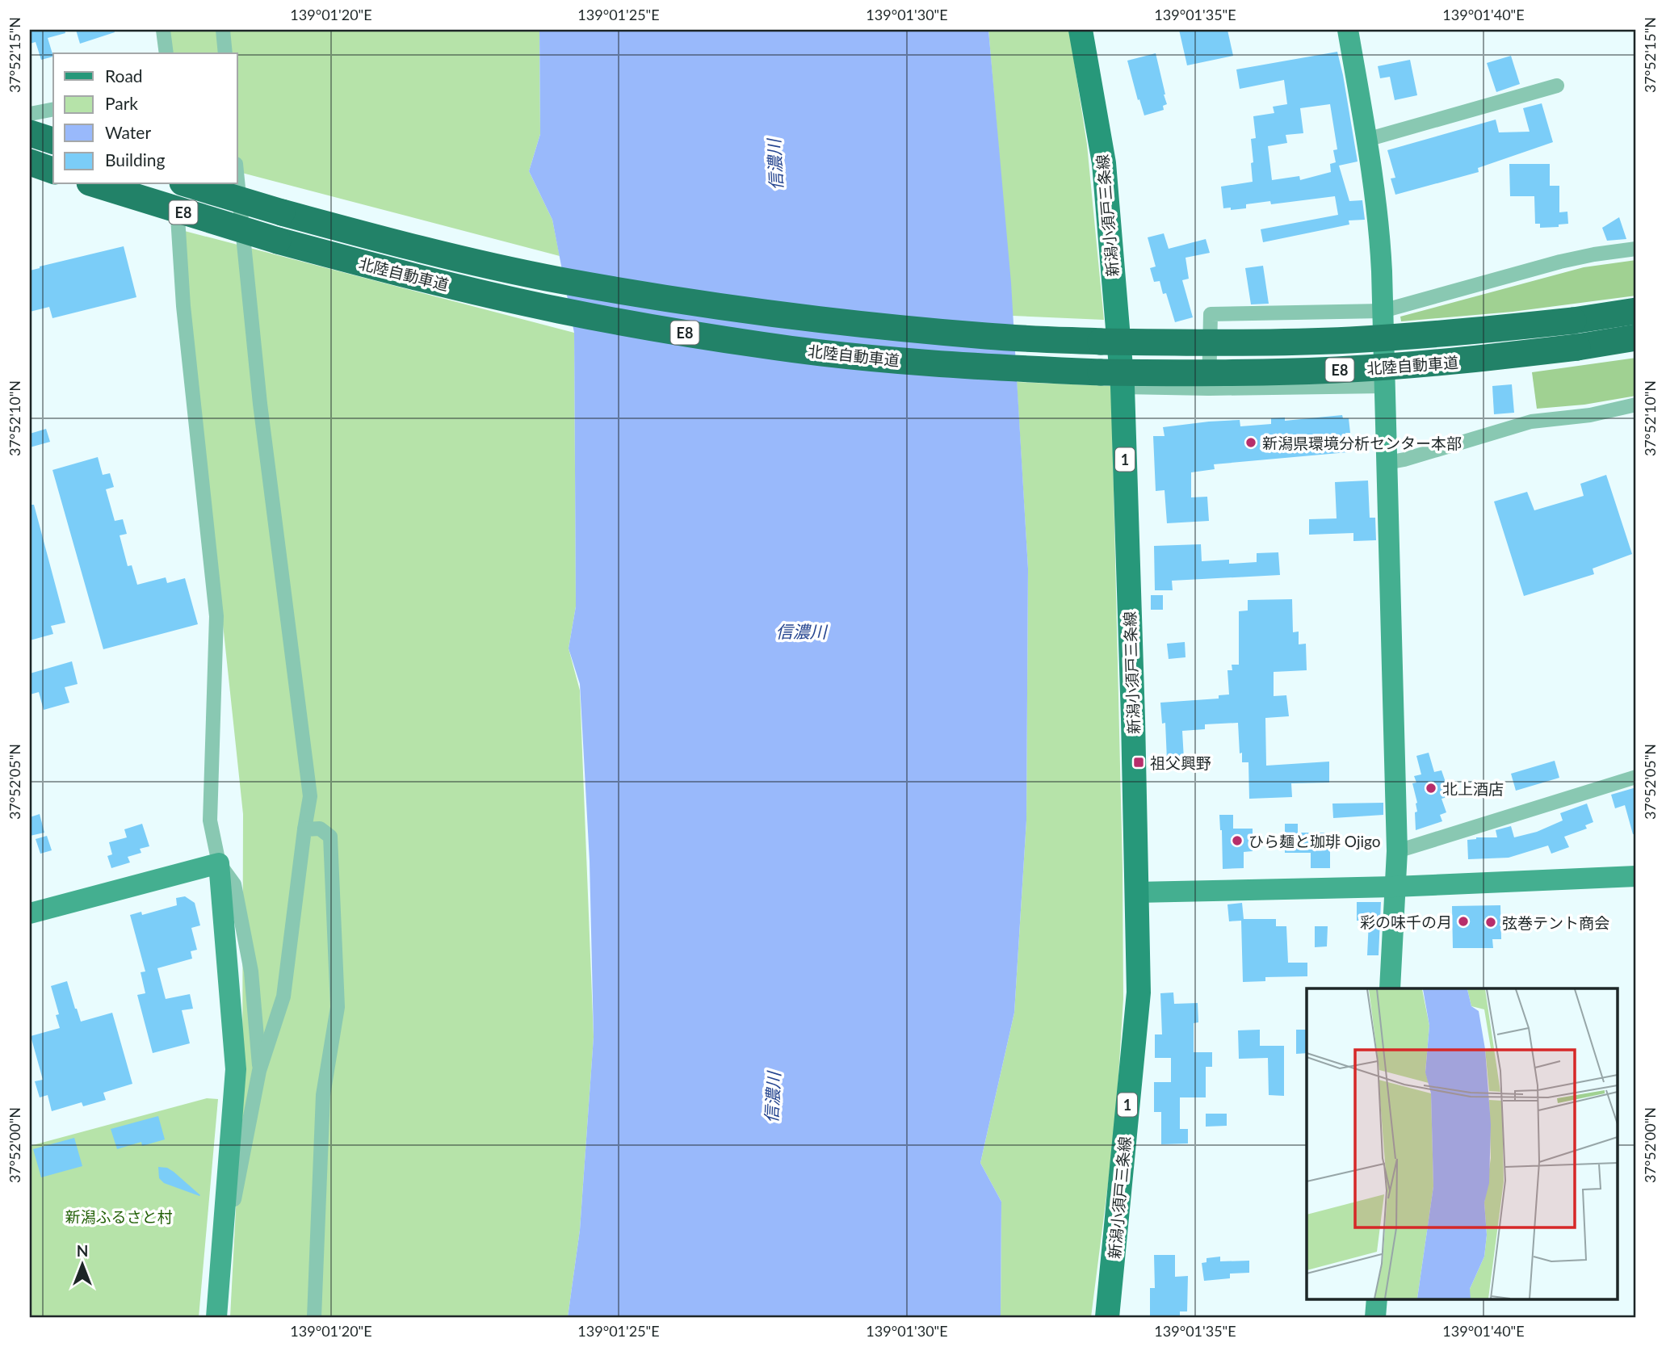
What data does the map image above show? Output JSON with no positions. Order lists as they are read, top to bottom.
{
  "streets": {
    "highway": ["E8", "北陸自動車道"],
    "main road": ["新潟小須戸三条線", "1"]
  },
  "water": ["信濃川"],
  "parks": ["新潟ふるさと村"],
  "places": {
    "other": [
      "新潟県環境分析センター本部",
      "北上酒店",
      "ひら麺と珈琲 Ojigo",
      "彩の味千の月",
      "弦巻テント商会"
    ],
    "transit": ["祖父興野"]
  },
  "legend": [
    "Road",
    "Park",
    "Water",
    "Building"
  ],
  "north": "top",
  "coordinates": [
    "139°01'20\"E",
    "139°01'25\"E",
    "139°01'30\"E",
    "139°01'35\"E",
    "139°01'40\"E",
    "37°52'15\"N",
    "37°52'10\"N",
    "37°52'05\"N",
    "37°52'00\"N"
  ]
}
